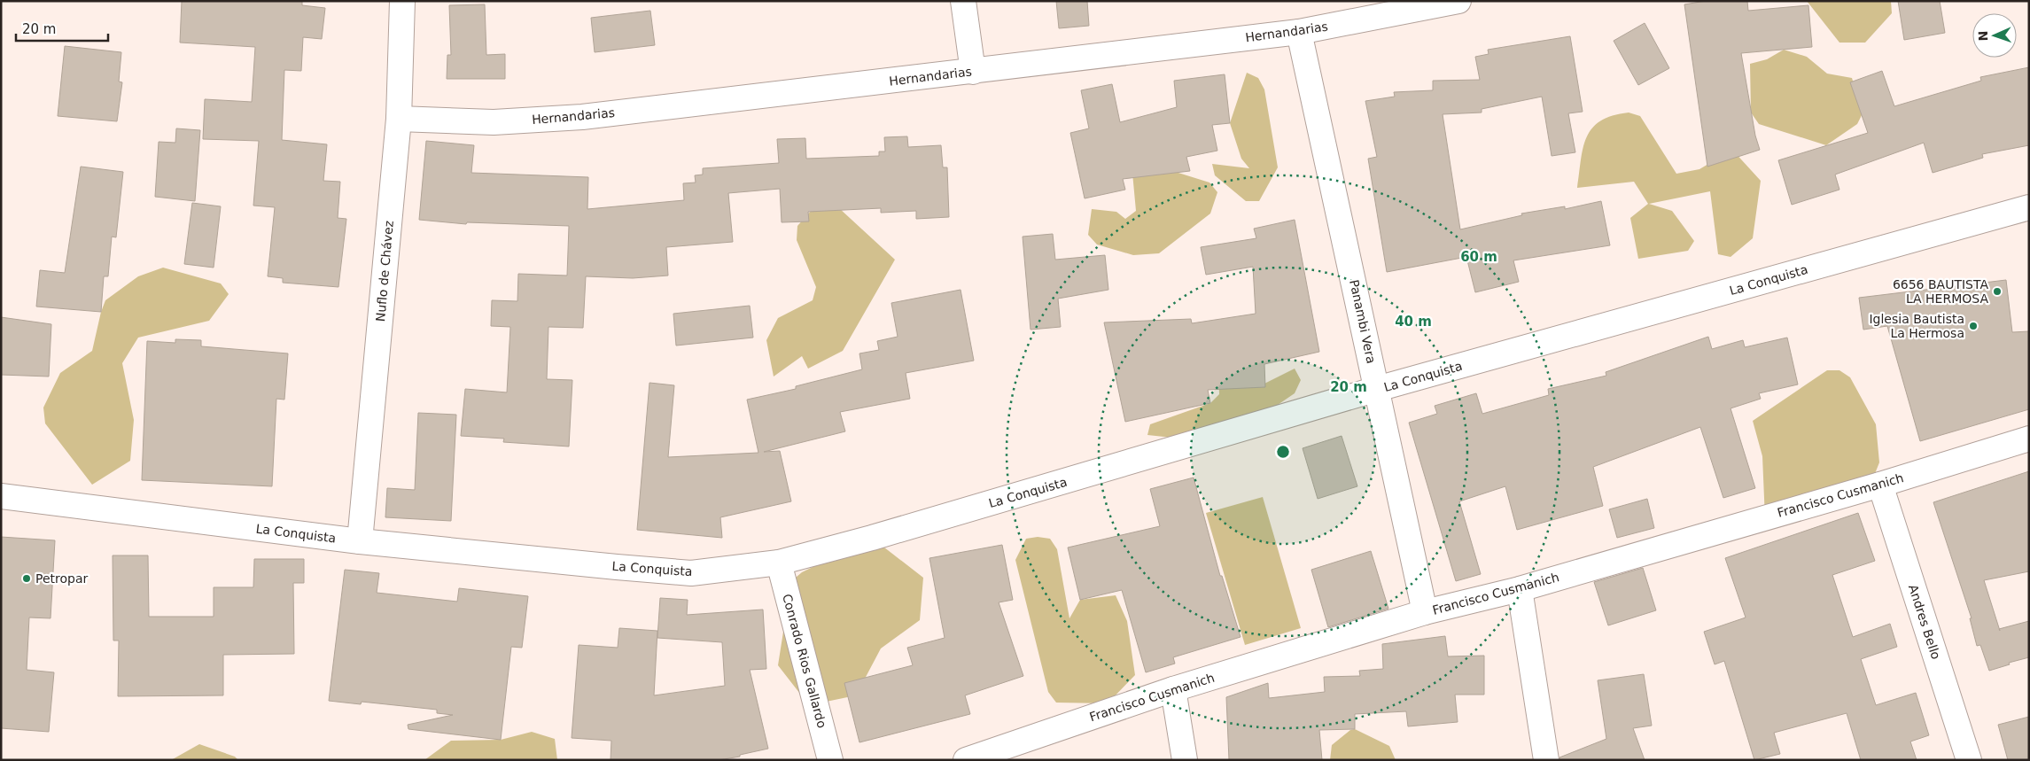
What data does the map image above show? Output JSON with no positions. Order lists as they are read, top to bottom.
{
  "streets": {
    "street": [
      "Hernandarias",
      "Nuflo de Chávez",
      "La Conquista",
      "Panambi Vera",
      "Francisco Cusmanich",
      "Andres Bello",
      "Conrado Rios Gallardo"
    ]
  },
  "crossings": [
    ["Hernandarias", "Nuflo de Chávez"],
    ["Hernandarias", "Panambi Vera"],
    ["Nuflo de Chávez", "La Conquista"],
    ["La Conquista", "Panambi Vera"],
    ["La Conquista", "Conrado Rios Gallardo"],
    ["Panambi Vera", "Francisco Cusmanich"],
    ["Francisco Cusmanich", "Andres Bello"]
  ],
  "places": ["6656 BAUTISTA LA HERMOSA", "Iglesia Bautista La Hermosa", "Petropar"],
  "scale_bar": "20 m",
  "north": "left",
  "rings": ["60 m", "40 m", "20 m"]
}
